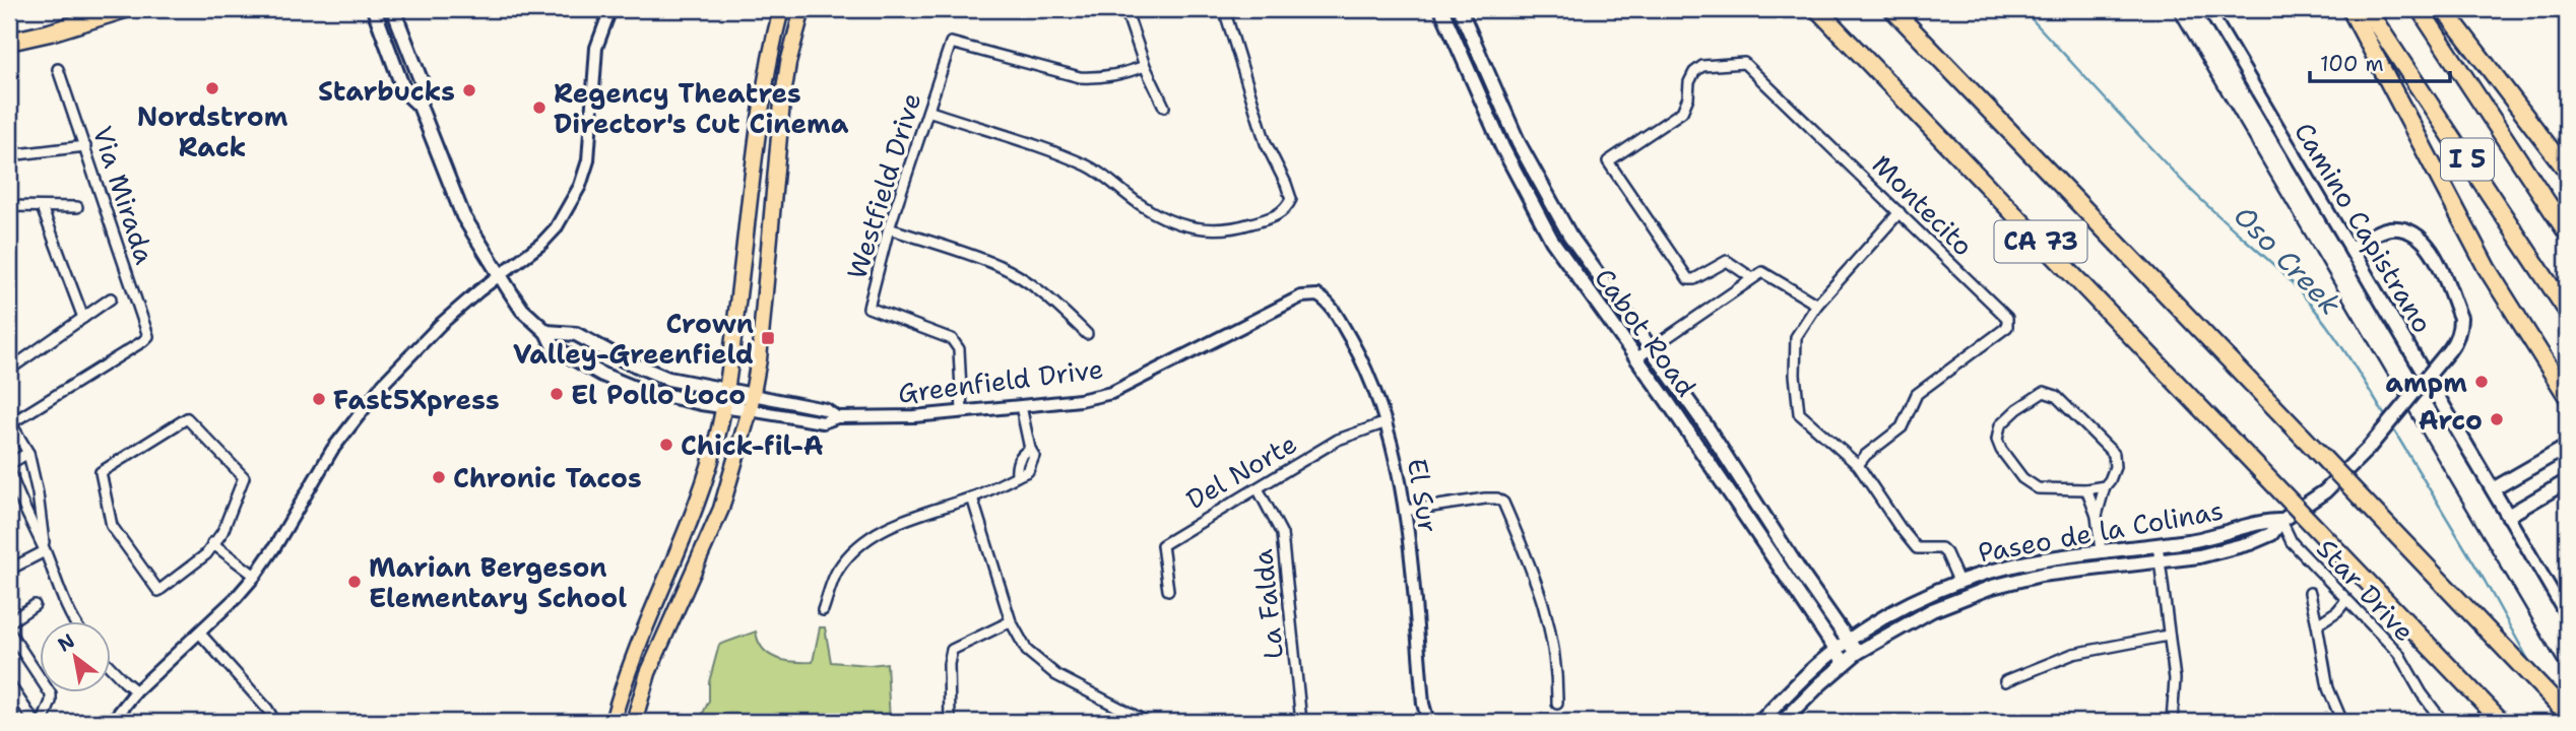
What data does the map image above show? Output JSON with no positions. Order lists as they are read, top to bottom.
{
  "streets": {
    "highway": ["I 5", "CA 73"],
    "main road": [
      "Camino Capistrano",
      "Cabot Road",
      "Greenfield Drive",
      "Paseo de la Colinas"
    ],
    "street": [
      "Westfield Drive",
      "Via Mirada",
      "Montecito",
      "Del Norte",
      "El Sur",
      "Star Drive",
      "La Falda"
    ]
  },
  "crossings": [
    ["Westfield Drive", "Greenfield Drive"],
    ["Camino Capistrano", "Paseo de la Colinas"],
    ["Cabot Road", "Paseo de la Colinas"],
    ["Greenfield Drive", "El Sur"],
    ["Del Norte", "El Sur"],
    ["Del Norte", "La Falda"],
    ["Paseo de la Colinas", "Star Drive"]
  ],
  "water": ["Oso Creek"],
  "places": {
    "other": [
      "Nordstrom Rack",
      "Starbucks",
      "Regency Theatres Director's Cut Cinema",
      "ampm",
      "El Pollo Loco",
      "Fast5Xpress",
      "Arco",
      "Chick-fil-A",
      "Chronic Tacos",
      "Marian Bergeson Elementary School"
    ],
    "transit": ["Crown Valley-Greenfield"]
  },
  "scale_bar": "100 m",
  "north": "top left"
}
